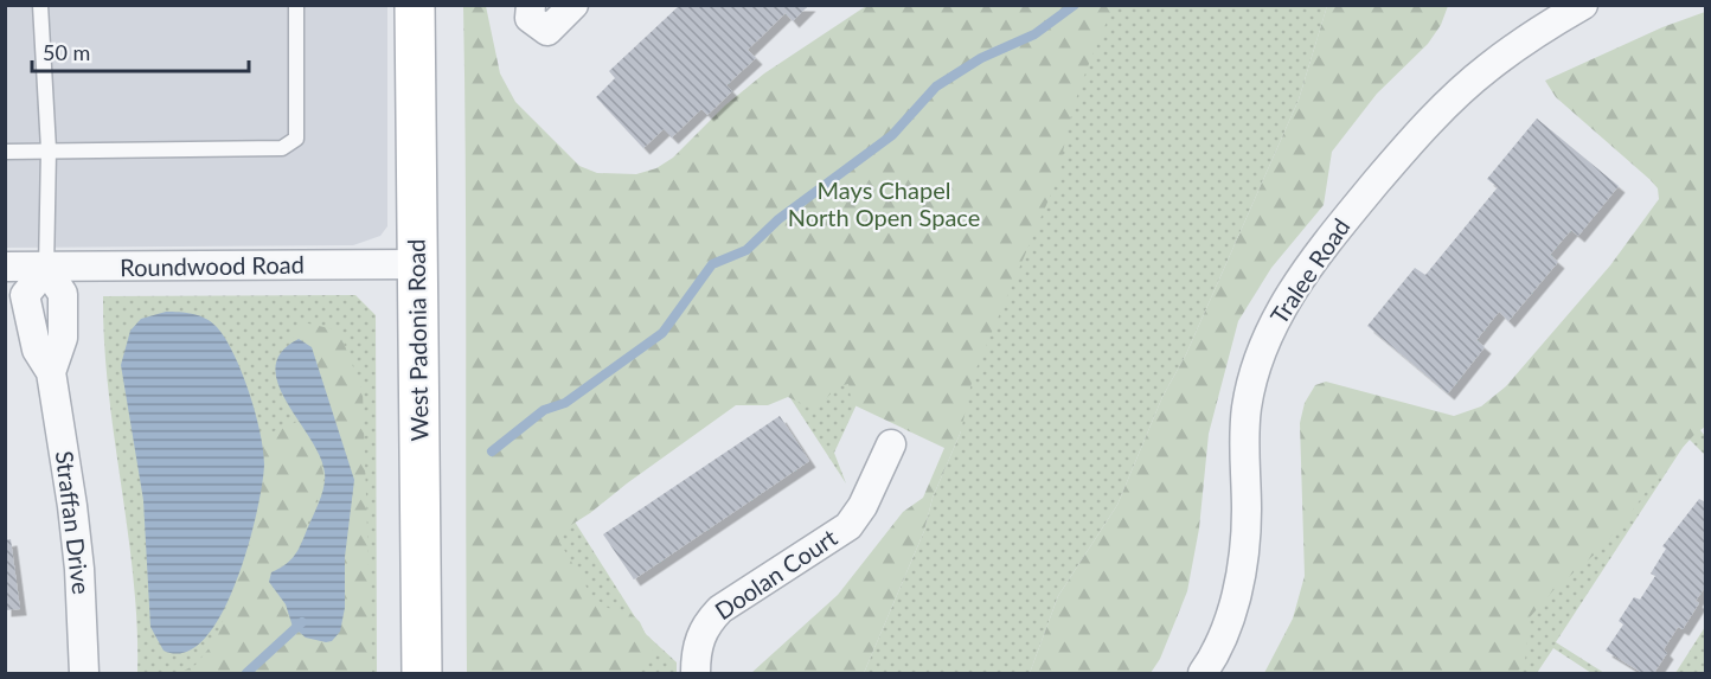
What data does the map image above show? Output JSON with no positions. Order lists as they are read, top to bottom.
{
  "streets": {
    "main road": ["West Padonia Road"],
    "street": [
      "Roundwood Road",
      "Tralee Road",
      "Straffan Drive",
      "Doolan Court"
    ]
  },
  "crossings": [
    ["Roundwood Road", "West Padonia Road"],
    ["Roundwood Road", "Straffan Drive"]
  ],
  "parks": ["Mays Chapel North Open Space"],
  "scale_bar": "50 m"
}
